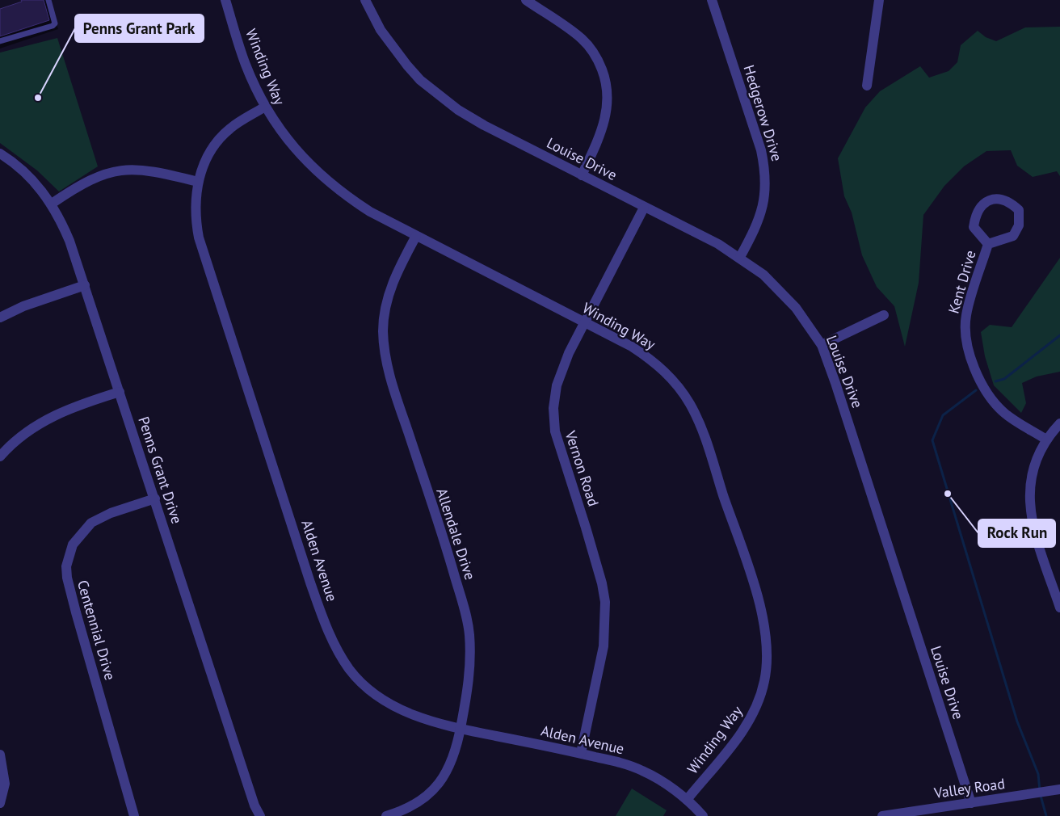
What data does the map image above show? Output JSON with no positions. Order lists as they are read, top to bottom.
{
  "streets": {
    "street": [
      "Winding Way",
      "Hedgerow Drive",
      "Louise Drive",
      "Kent Drive",
      "Vernon Road",
      "Penns Grant Drive",
      "Allendale Drive",
      "Alden Avenue",
      "Centennial Drive",
      "Valley Road"
    ]
  },
  "crossings": [
    ["Winding Way", "Vernon Road"],
    ["Winding Way", "Allendale Drive"],
    ["Winding Way", "Alden Avenue"],
    ["Hedgerow Drive", "Louise Drive"],
    ["Louise Drive", "Vernon Road"],
    ["Louise Drive", "Valley Road"],
    ["Vernon Road", "Alden Avenue"],
    ["Penns Grant Drive", "Centennial Drive"],
    ["Allendale Drive", "Alden Avenue"]
  ],
  "places": ["Penns Grant Park", "Rock Run"]
}
